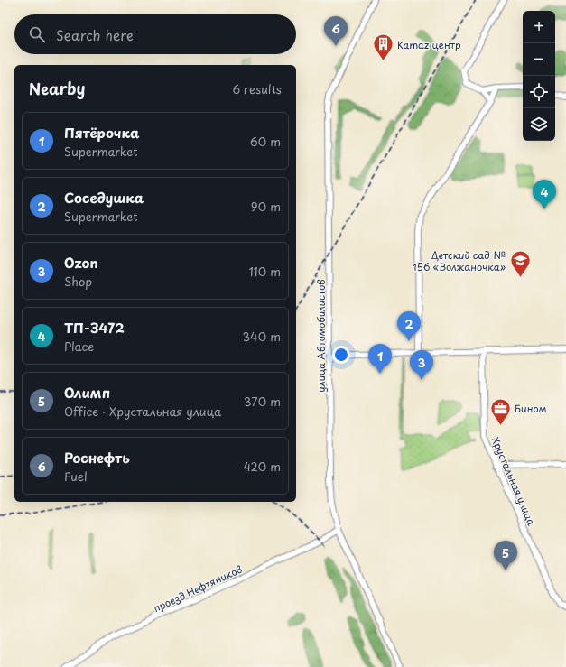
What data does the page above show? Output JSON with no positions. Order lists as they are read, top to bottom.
{
  "streets": {
    "street": ["улица Автомобилистов", "Хрустальная улица", "проезд Нефтяников"]
  },
  "crossings": [
    ["улица Автомобилистов", "проезд Нефтяников"]
  ],
  "places": {
    "building": ["Kamaz центр"],
    "school or university": ["Детский сад № 156 «Волжаночка»"],
    "office": ["Бином"]
  },
  "page": {
    "map_buttons": ["+", "−"],
    "search": "Search here",
    "pins": [
      "6",
      "4",
      "2",
      "1",
      "3",
      "5"
    ],
    "heading": ["Nearby", "6 results"],
    "list": [
      {
        "mark": "1",
        "name": "Пятёрочка",
        "note": "Supermarket",
        "value": "60 m"
      },
      {
        "mark": "2",
        "name": "Соседушка",
        "note": "Supermarket",
        "value": "90 m"
      },
      {
        "mark": "3",
        "name": "Ozon",
        "note": "Shop",
        "value": "110 m"
      },
      {
        "mark": "4",
        "name": "ТП-3472",
        "note": "Place",
        "value": "340 m"
      },
      {
        "mark": "5",
        "name": "Олимп",
        "note": "Office · Хрустальная улица",
        "value": "370 m"
      },
      {
        "mark": "6",
        "name": "Роснефть",
        "note": "Fuel",
        "value": "420 m"
      }
    ]
  }
}
